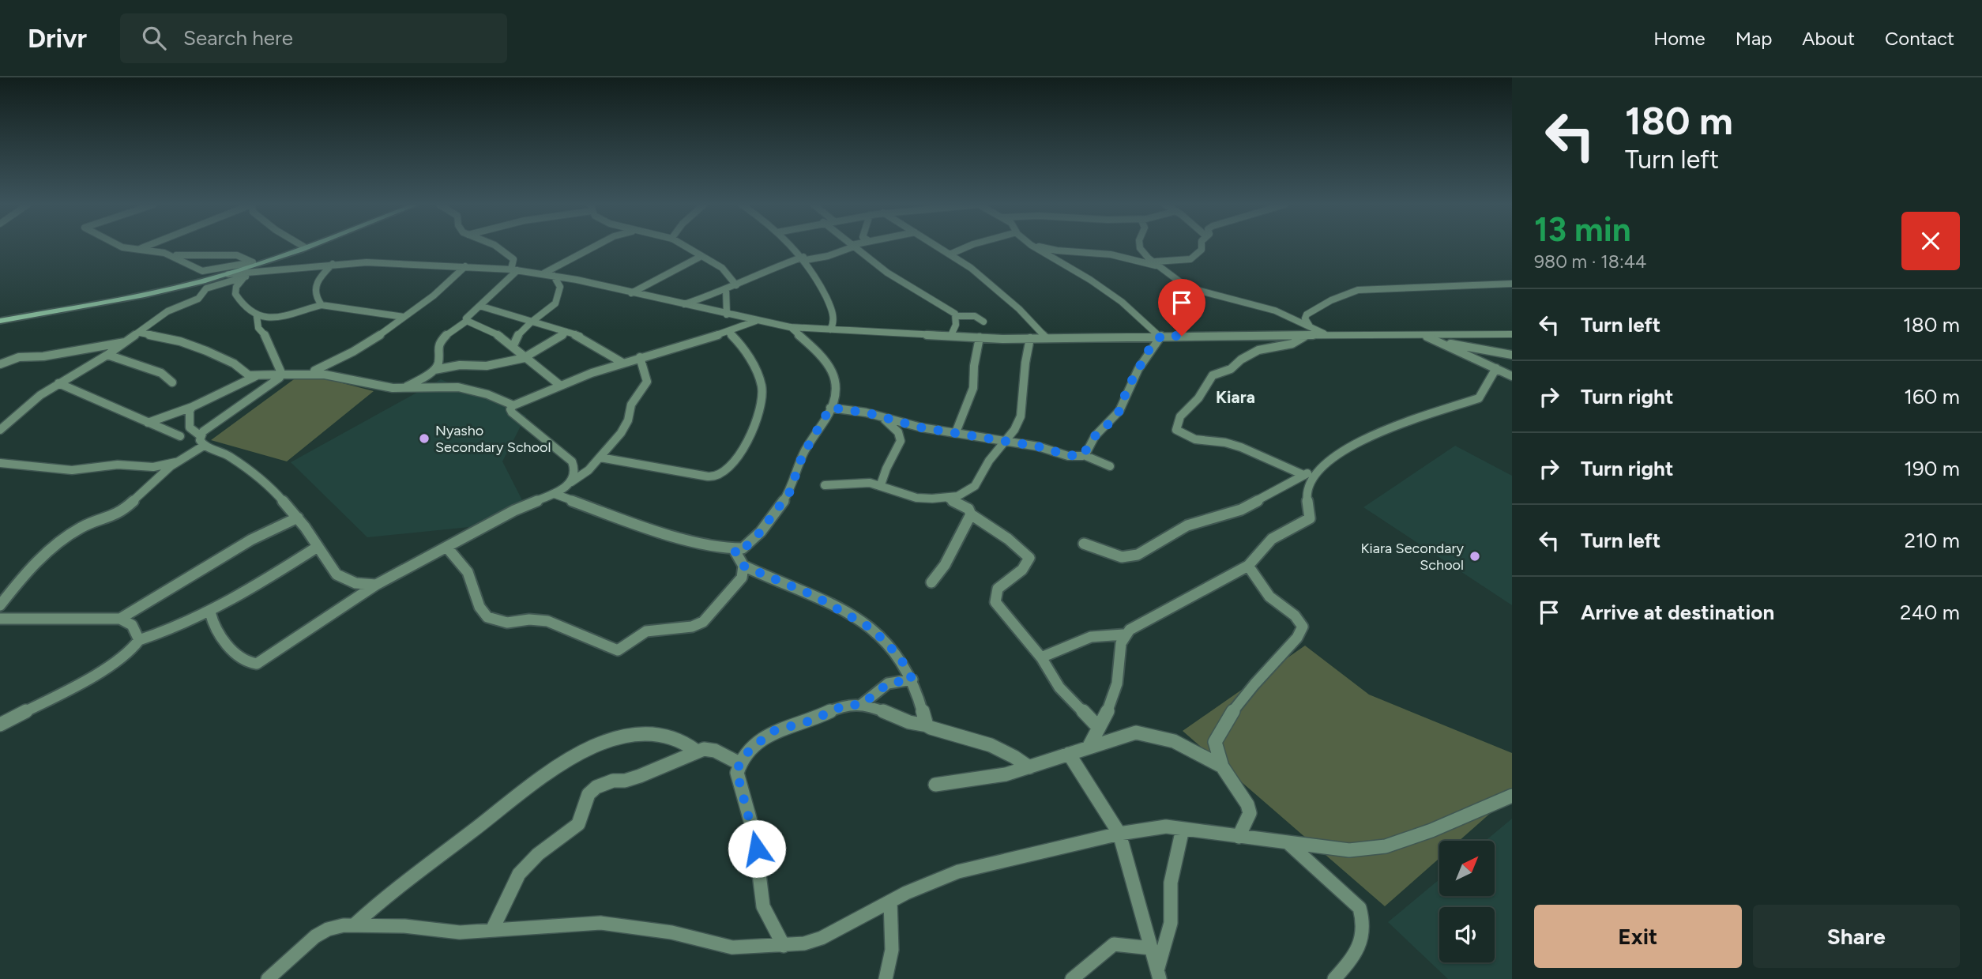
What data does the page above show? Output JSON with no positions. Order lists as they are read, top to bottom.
{
  "districts": ["Kiara"],
  "places": ["Nyasho Secondary School", "Kiara Secondary School"],
  "north": "top right",
  "page": {
    "header": "Drivr",
    "search": "Search here",
    "nav": [
      "Home",
      "Map",
      "About",
      "Contact"
    ],
    "turn": ["180 m", "Turn left"],
    "heading": ["13 min", "980 m · 18:44"],
    "list": [
      {
        "name": "Turn left",
        "value": "180 m"
      },
      {
        "name": "Turn right",
        "value": "160 m"
      },
      {
        "name": "Turn right",
        "value": "190 m"
      },
      {
        "name": "Turn left",
        "value": "210 m"
      },
      {
        "name": "Arrive at destination",
        "value": "240 m"
      }
    ],
    "buttons": ["Exit", "Share"]
  }
}
